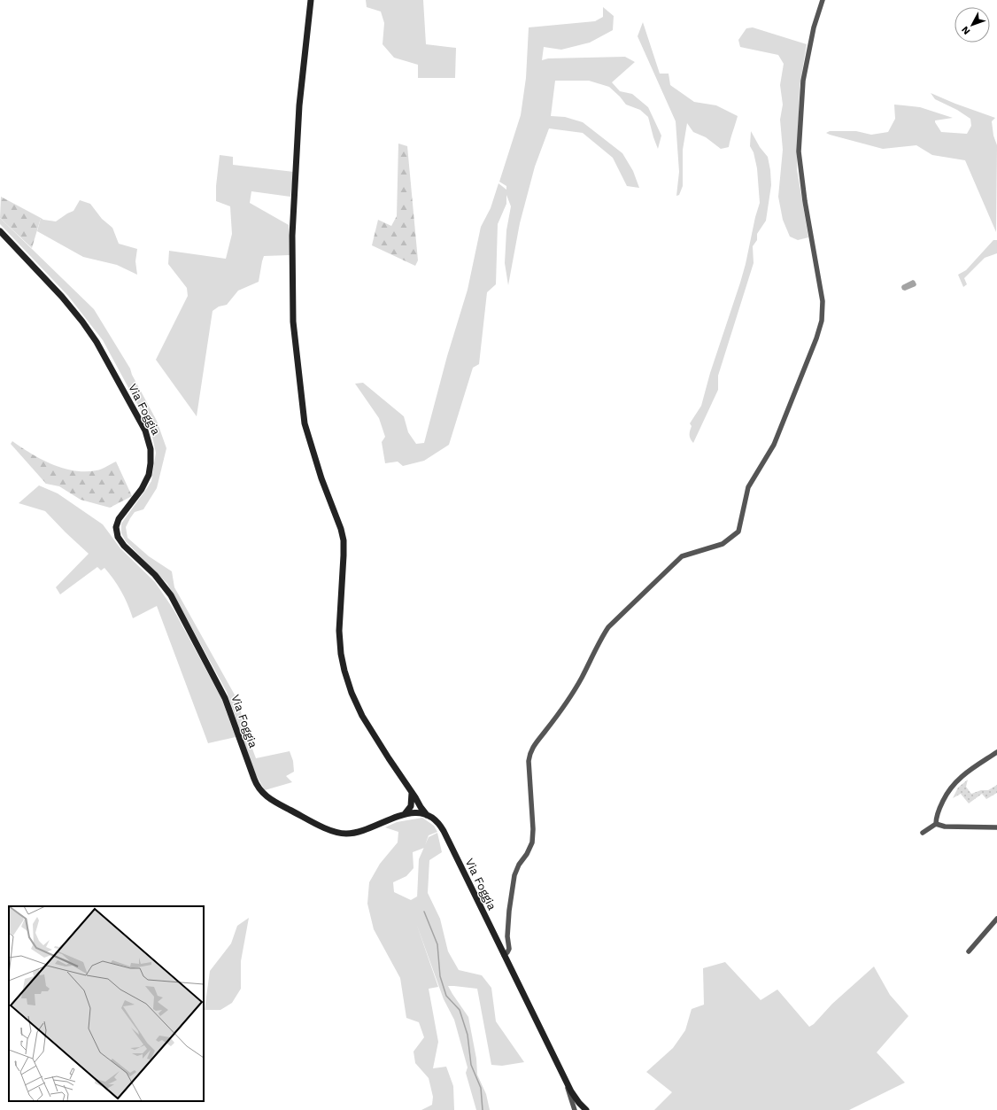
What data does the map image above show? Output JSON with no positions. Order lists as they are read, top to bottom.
{
  "streets": {
    "main road": ["Via Foggia"]
  },
  "north": "bottom left"
}
